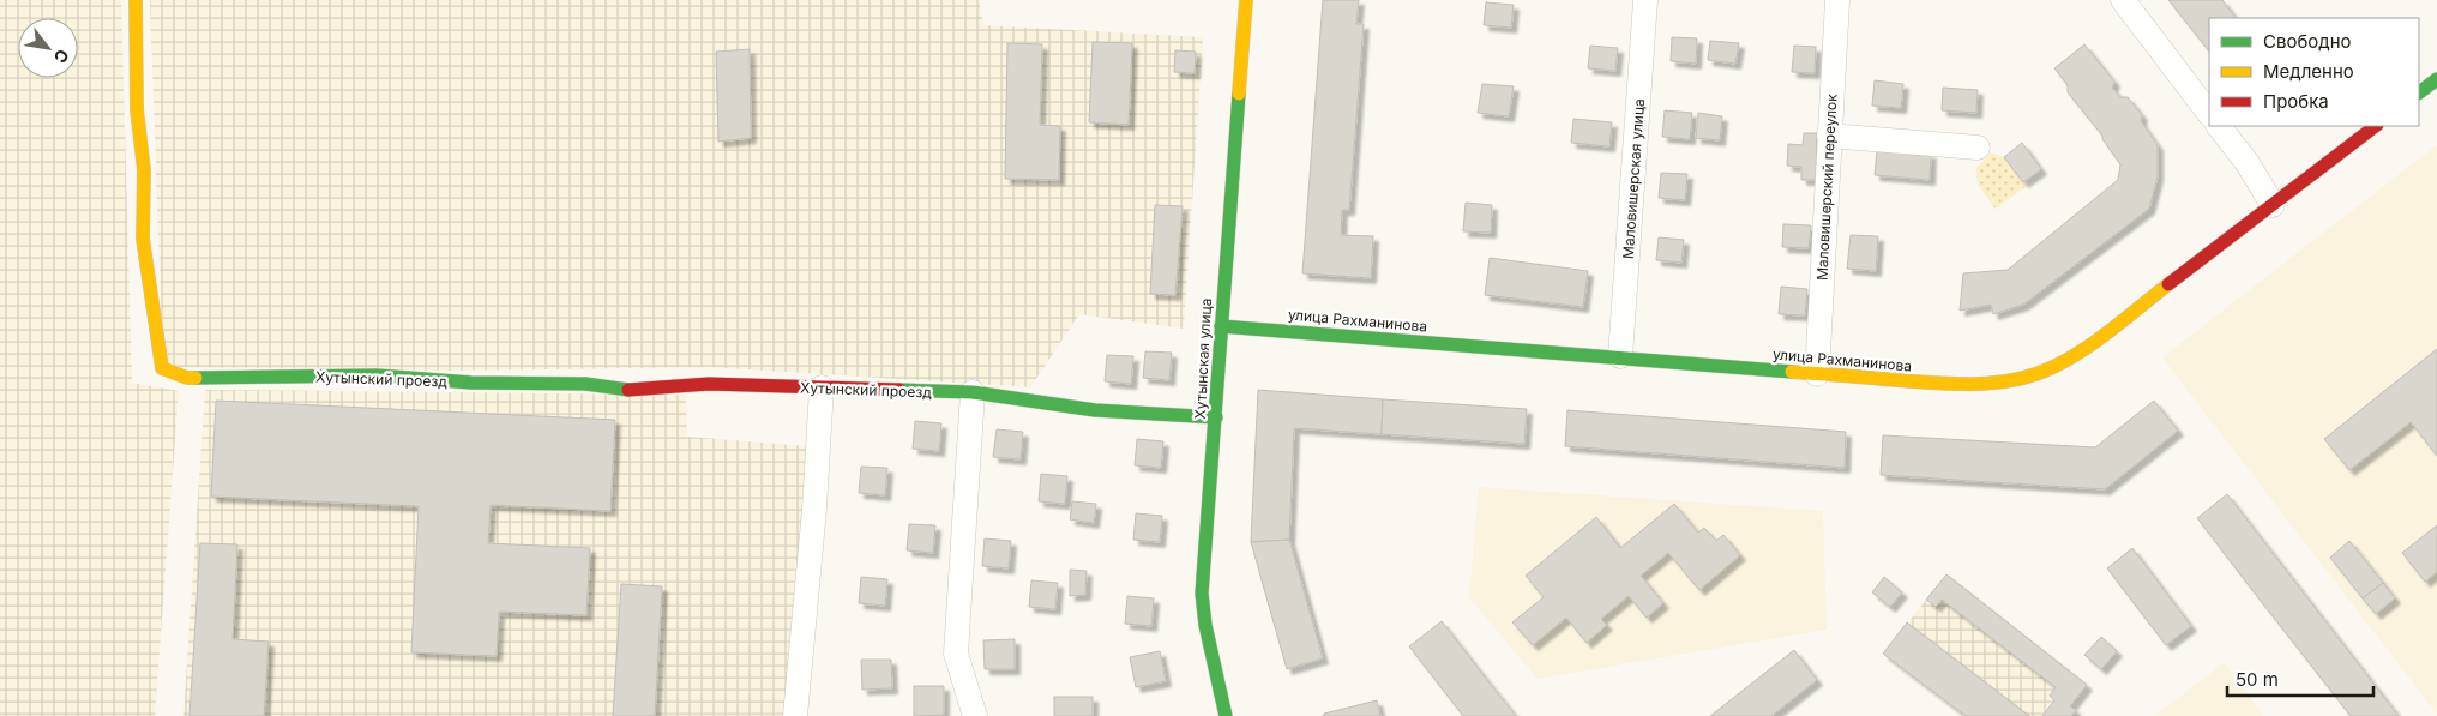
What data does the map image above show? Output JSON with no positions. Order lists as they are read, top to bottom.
{
  "streets": {
    "street": [
      "Маловишерская улица",
      "Маловишерский переулок",
      "улица Рахманинова",
      "Хутынская улица",
      "Хутынский проезд"
    ]
  },
  "crossings": [
    ["Маловишерская улица", "улица Рахманинова"],
    ["Маловишерский переулок", "улица Рахманинова"],
    ["улица Рахманинова", "Хутынская улица"],
    ["Хутынская улица", "Хутынский проезд"]
  ],
  "legend": ["Свободно", "Медленно", "Пробка"],
  "scale_bar": "50 m",
  "north": "bottom right"
}
